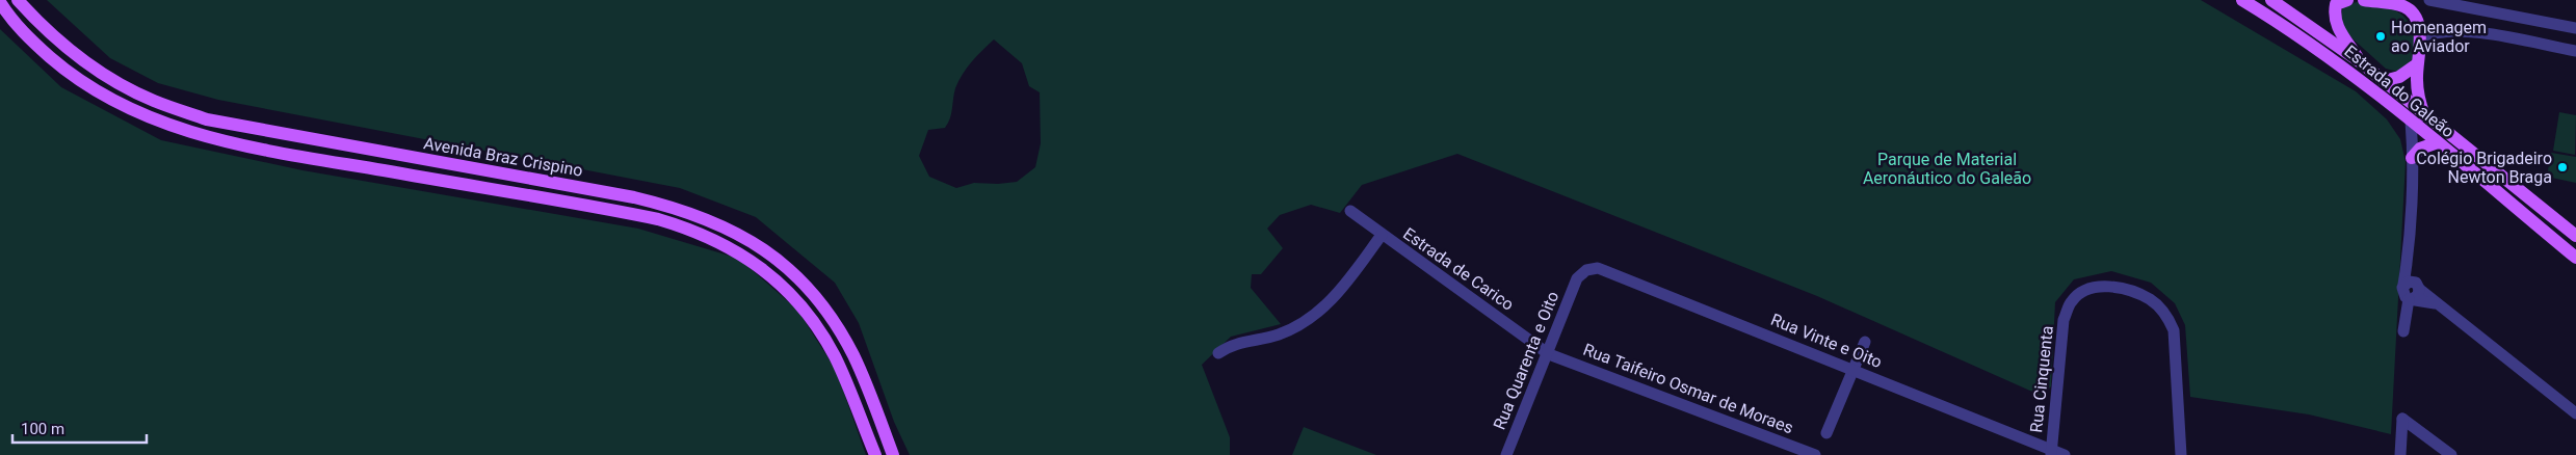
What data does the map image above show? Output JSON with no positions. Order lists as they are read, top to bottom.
{
  "streets": {
    "main road": ["Estrada do Galeão", "Avenida Braz Crispino"],
    "street": [
      "Estrada de Carico",
      "Rua Vinte e Oito",
      "Rua Quarenta e Oito",
      "Rua Cinquenta",
      "Rua Taifeiro Osmar de Moraes"
    ]
  },
  "crossings": [
    ["Estrada de Carico", "Rua Quarenta e Oito"],
    ["Estrada de Carico", "Rua Taifeiro Osmar de Moraes"],
    ["Rua Vinte e Oito", "Rua Quarenta e Oito"],
    ["Rua Vinte e Oito", "Rua Cinquenta"],
    ["Rua Quarenta e Oito", "Rua Taifeiro Osmar de Moraes"]
  ],
  "parks": ["Parque de Material Aeronáutico do Galeão"],
  "places": ["Homenagem ao Aviador", "Colégio Brigadeiro Newton Braga"],
  "scale_bar": "100 m"
}
